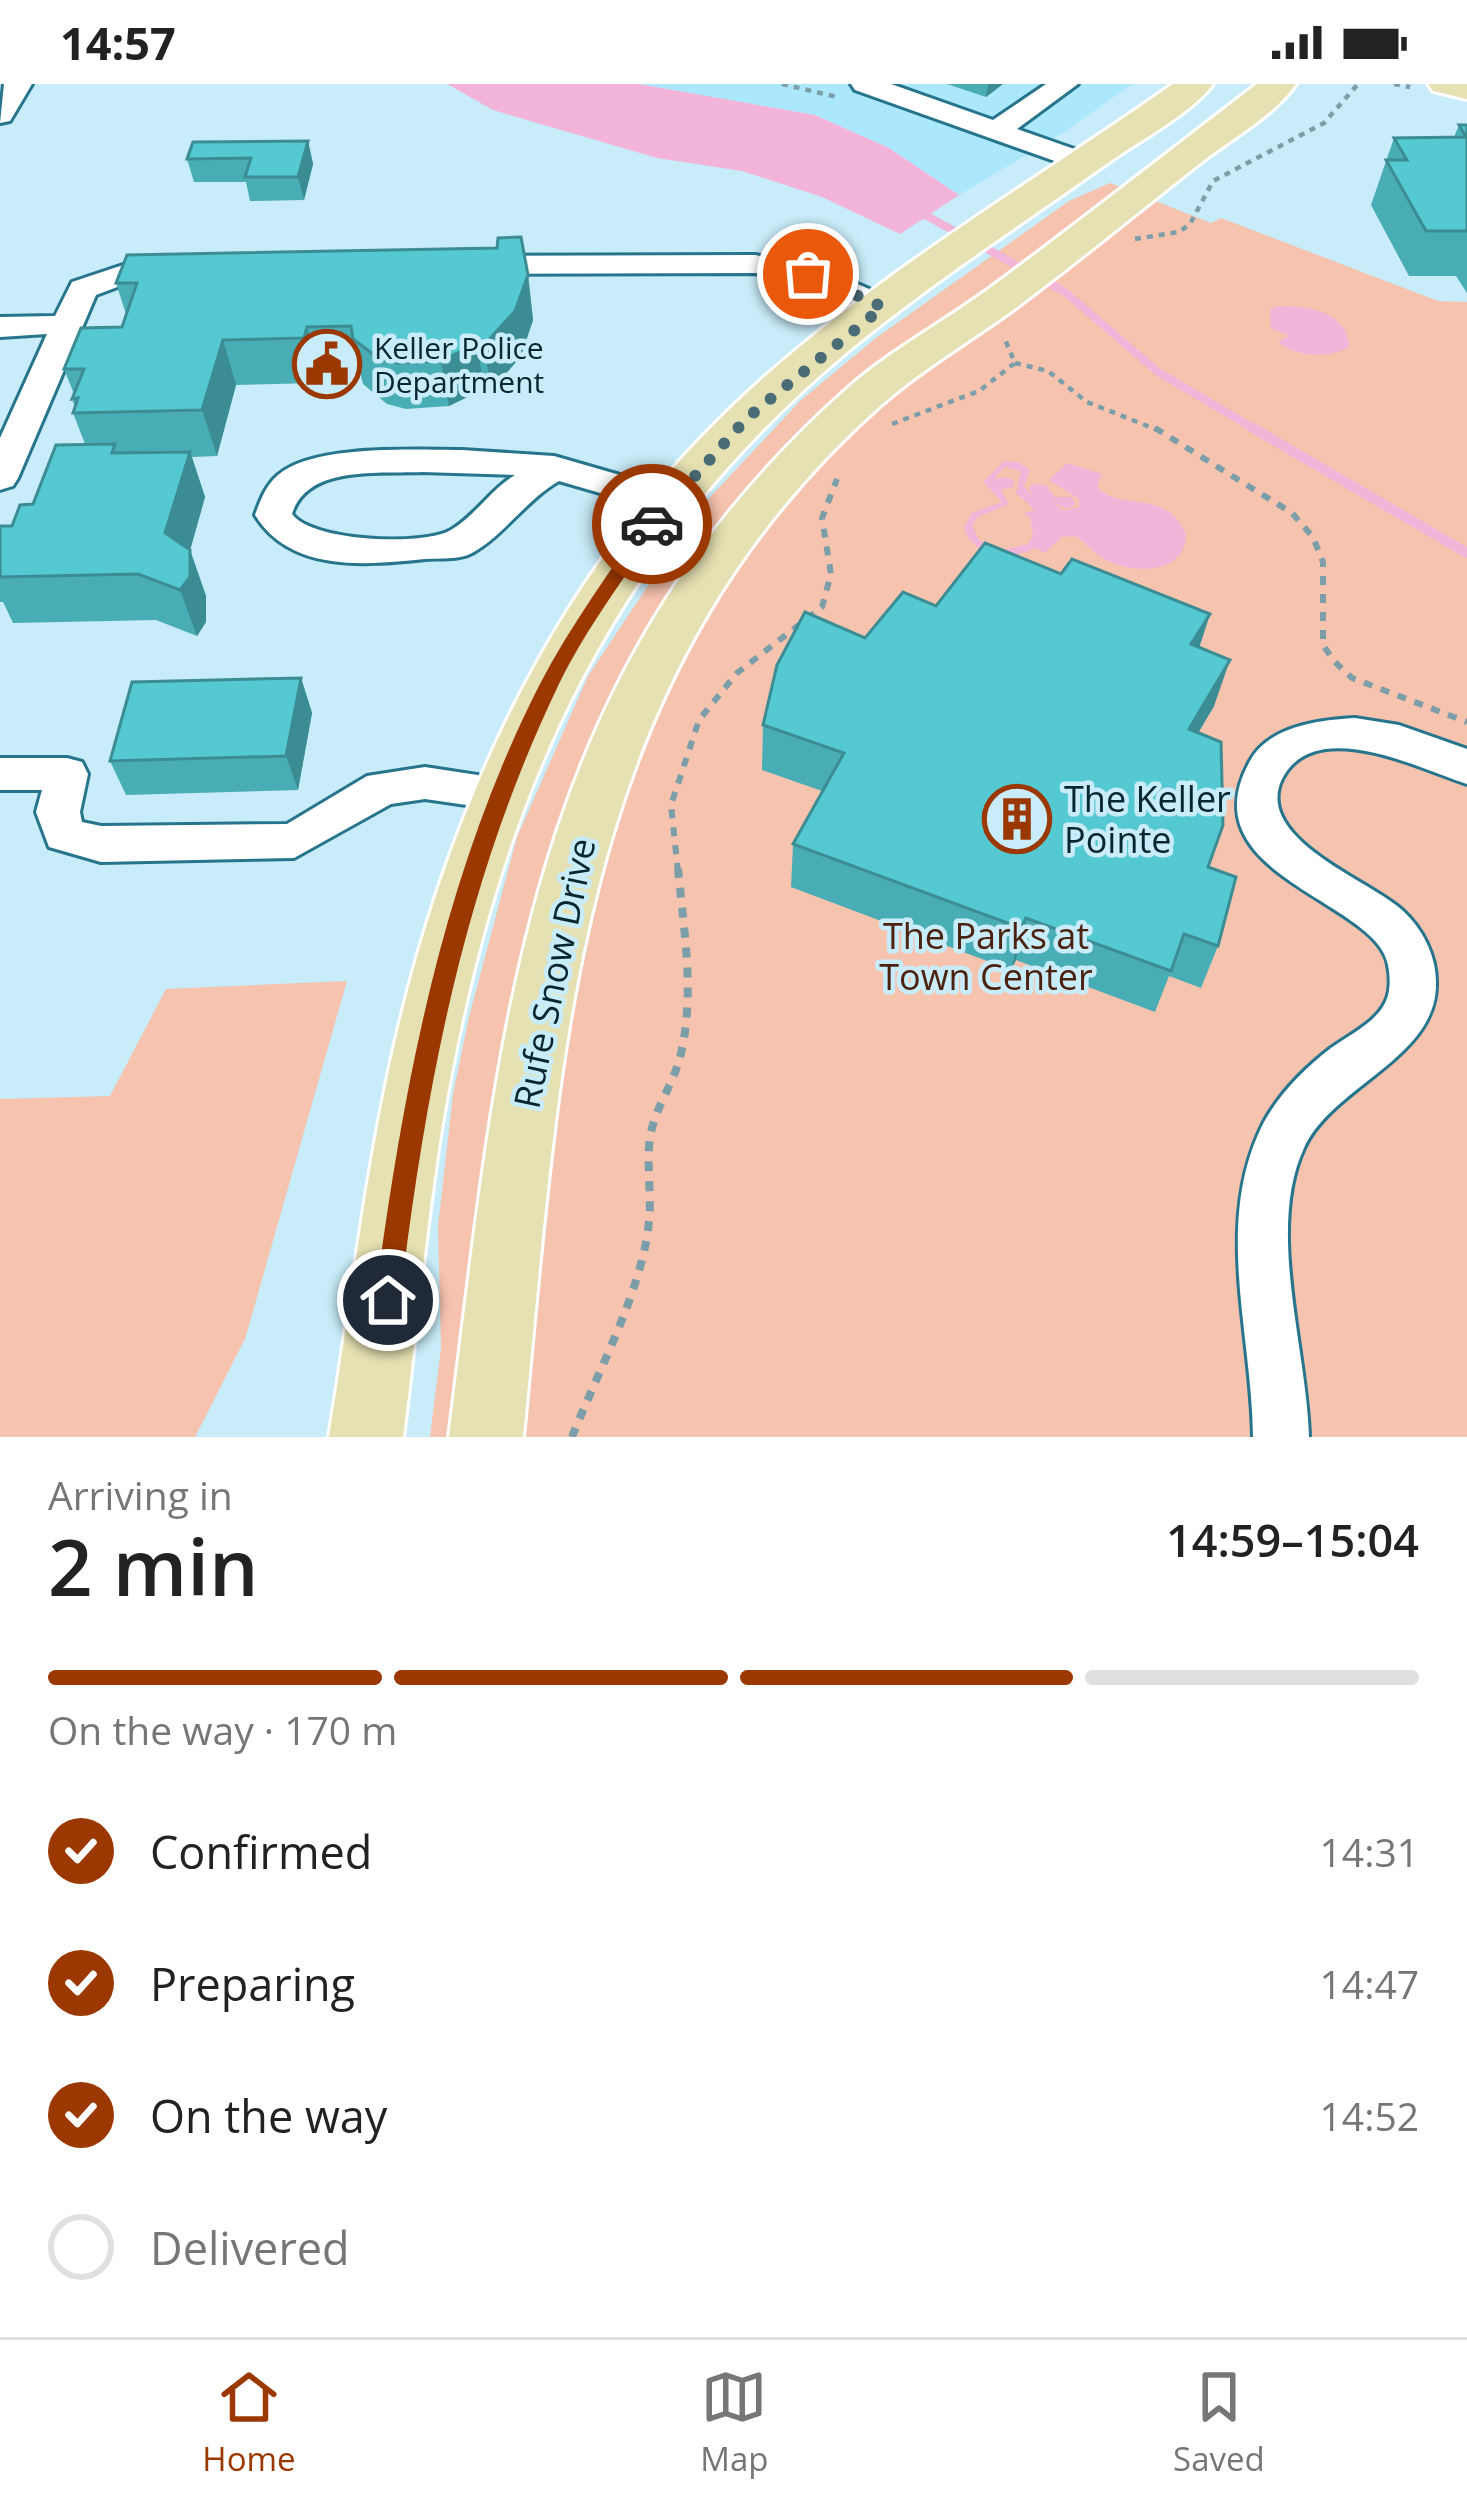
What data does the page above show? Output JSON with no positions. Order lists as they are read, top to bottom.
{
  "streets": {
    "main road": ["Rufe Snow Drive"]
  },
  "parks": ["The Parks at Town Center"],
  "places": {
    "public building": ["Keller Police Department"],
    "building": ["The Keller Pointe"]
  },
  "page": {
    "status": "14:57",
    "heading": ["2 min", "Arriving in", "14:59–15:04"],
    "bar": "On the way · 170 m",
    "list": [
      ["Confirmed", "14:31"],
      ["Preparing", "14:47"],
      ["On the way", "14:52"],
      "Delivered"
    ],
    "tabs": ["Home", "Map", "Saved"]
  }
}
